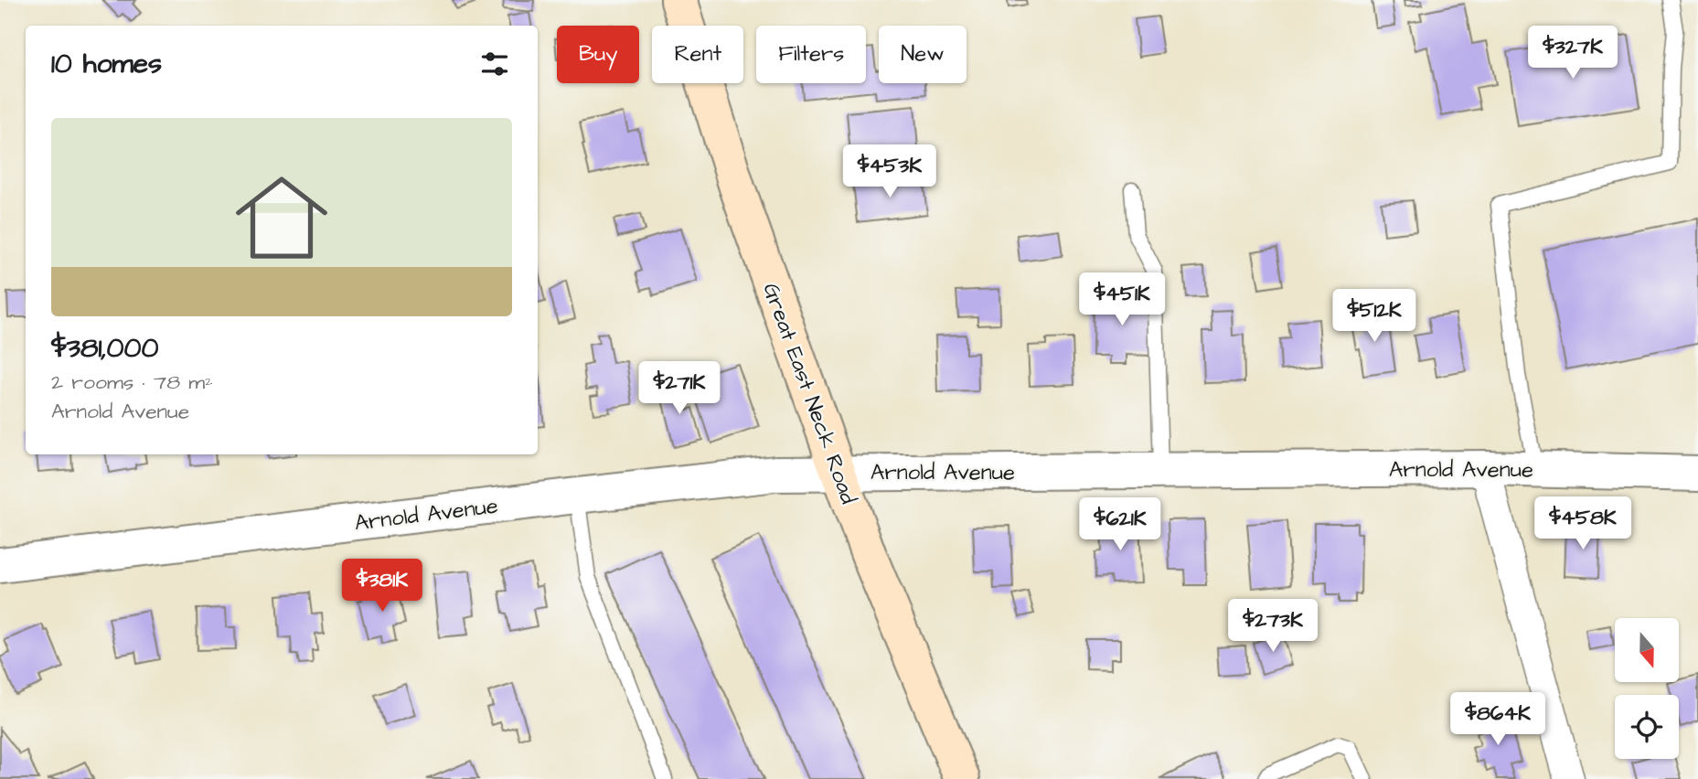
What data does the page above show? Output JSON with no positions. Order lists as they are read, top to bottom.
{
  "streets": {
    "main road": ["Great East Neck Road"],
    "street": ["Arnold Avenue"]
  },
  "crossings": [
    ["Great East Neck Road", "Arnold Avenue"]
  ],
  "north": "bottom",
  "page": {
    "price": [
      "$327K",
      "$453K",
      "$451K",
      "$512K",
      "$271K",
      "$458K",
      "$621K",
      "$381K",
      "$273K",
      "$864K"
    ],
    "chip": [
      "Buy",
      "Rent",
      "Filters",
      "New"
    ],
    "heading": "10 homes",
    "list": [
      {
        "name": "$381,000",
        "note": "2 rooms · 78 m² · Arnold Avenue"
      }
    ]
  }
}
